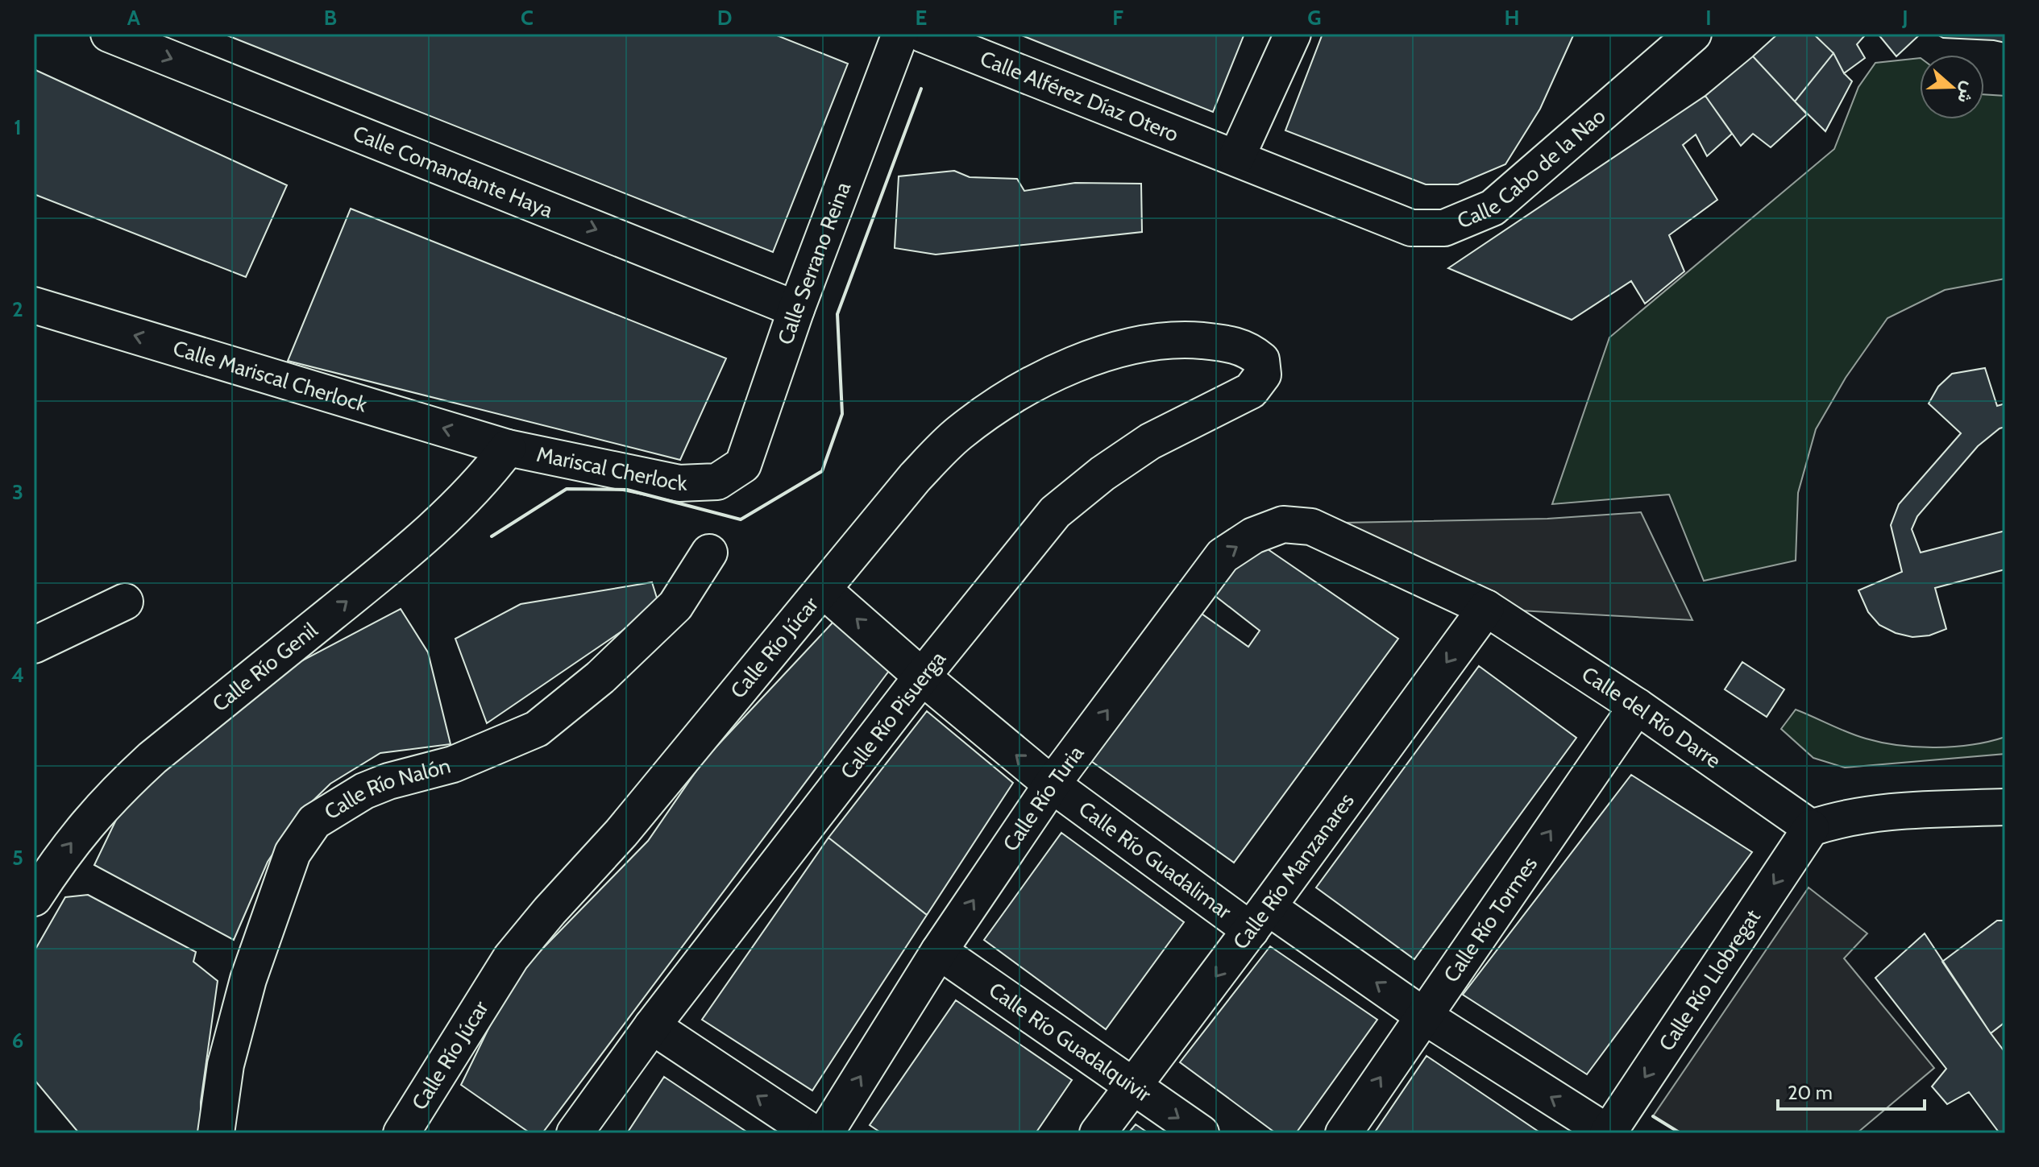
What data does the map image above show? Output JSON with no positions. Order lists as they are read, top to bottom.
{
  "streets": {
    "street": [
      "Calle Alférez Díaz Otero",
      "Calle Cabo de la Nao",
      "Calle Comandante Haya",
      "Calle Serrano Reina",
      "Calle Mariscal Cherlock",
      "Mariscal Cherlock",
      "Calle Río Júcar",
      "Calle Río Genil",
      "Calle Río Pisuerga",
      "Calle del Río Darre",
      "Calle Río Nalón",
      "Calle Río Turia",
      "Calle Río Guadalimar",
      "Calle Río Manzanares",
      "Calle Río Tormes",
      "Calle Río Llobregat",
      "Calle Río Guadalquivir"
    ]
  },
  "crossings": [
    ["Calle Alférez Díaz Otero", "Calle Cabo de la Nao"],
    ["Calle Comandante Haya", "Calle Serrano Reina"],
    ["Calle Serrano Reina", "Mariscal Cherlock"],
    ["Calle Mariscal Cherlock", "Mariscal Cherlock"],
    ["Calle Mariscal Cherlock", "Calle Río Genil"],
    ["Mariscal Cherlock", "Calle Río Genil"],
    ["Calle Río Júcar", "Calle Río Pisuerga"],
    ["Calle Río Júcar", "Calle Río Guadalimar"],
    ["Calle Río Pisuerga", "Calle Río Guadalimar"],
    ["Calle del Río Darre", "Calle Río Turia"],
    ["Calle del Río Darre", "Calle Río Manzanares"],
    ["Calle del Río Darre", "Calle Río Tormes"],
    ["Calle del Río Darre", "Calle Río Llobregat"],
    ["Calle Río Turia", "Calle Río Guadalimar"],
    ["Calle Río Turia", "Calle Río Guadalquivir"],
    ["Calle Río Guadalimar", "Calle Río Manzanares"],
    ["Calle Río Guadalimar", "Calle Río Tormes"],
    ["Calle Río Guadalimar", "Calle Río Llobregat"],
    ["Calle Río Manzanares", "Calle Río Guadalquivir"]
  ],
  "one_way": [
    "Calle Comandante Haya",
    "Calle Mariscal Cherlock",
    "Calle Río Genil",
    "Calle Río Turia",
    "Calle Río Guadalimar",
    "Calle Río Manzanares",
    "Calle Río Tormes",
    "Calle Río Llobregat"
  ],
  "scale_bar": "20 m",
  "north": "right",
  "grid": {
    "columns": [
      "A",
      "B",
      "C",
      "D",
      "E",
      "F",
      "G",
      "H",
      "I",
      "J"
    ],
    "rows": [
      "1",
      "2",
      "3",
      "4",
      "5",
      "6"
    ]
  }
}
